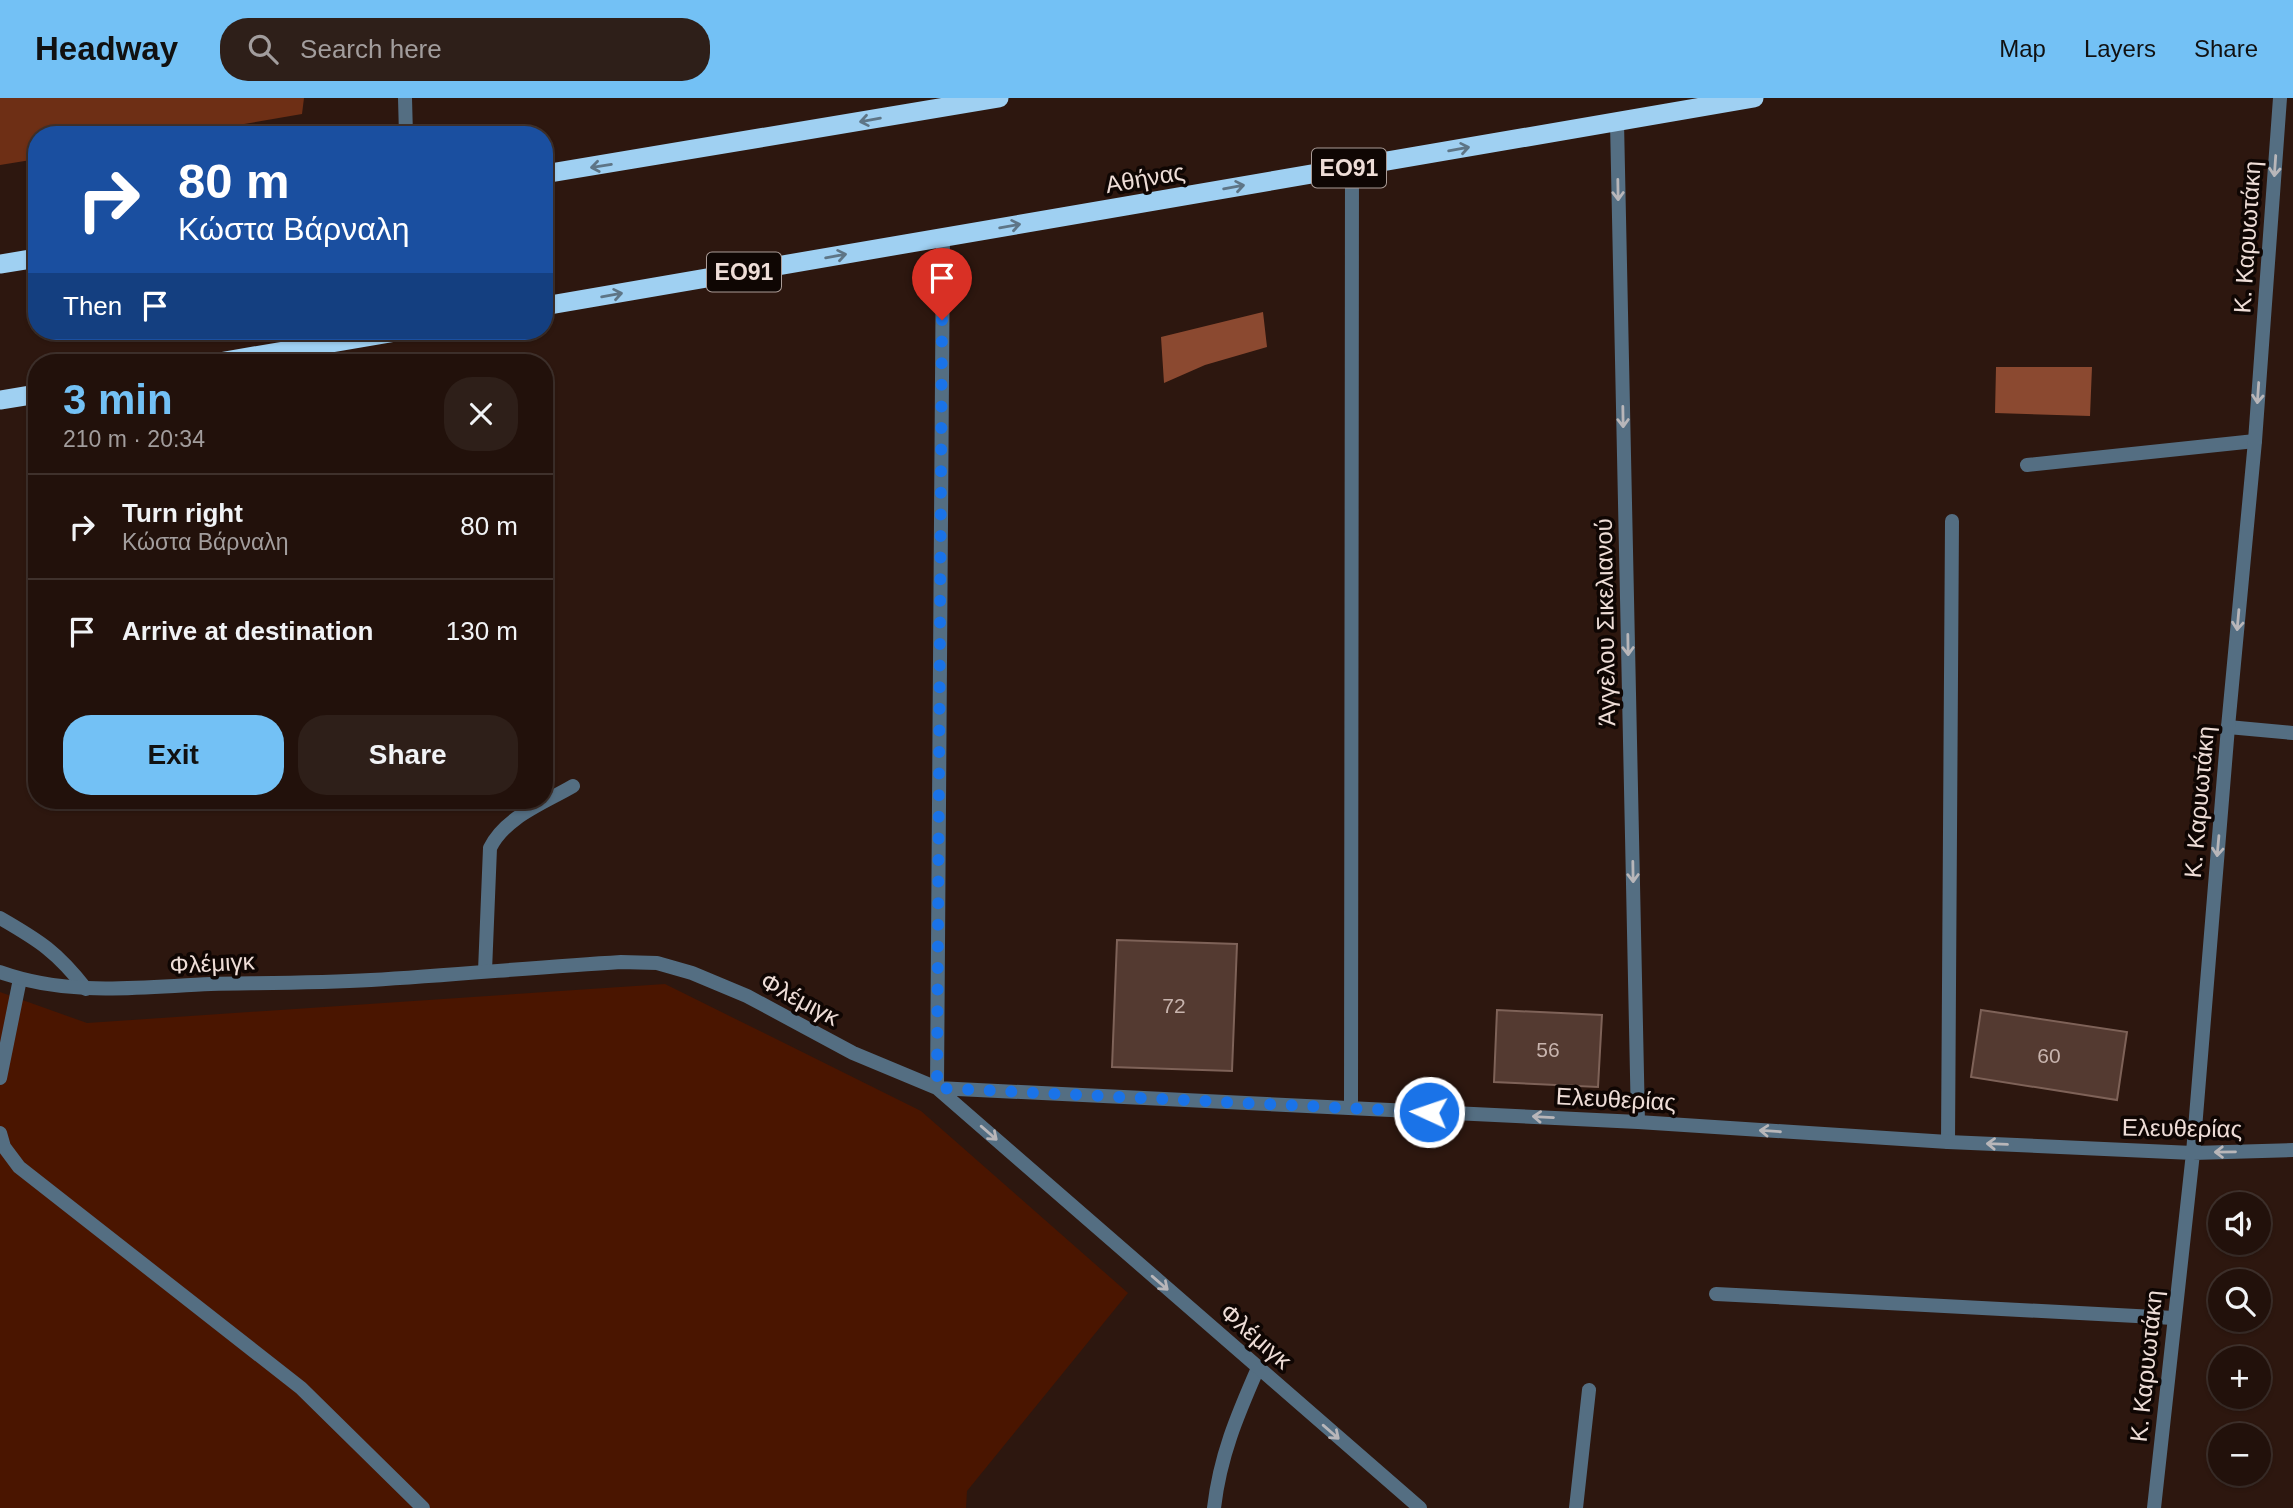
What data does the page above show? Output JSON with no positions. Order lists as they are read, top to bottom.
{
  "streets": {
    "highway": ["ΕΟ91", "Αθήνας"],
    "street": [
      "Κ. Καρυωτάκη",
      "Άγγελου Σικελιανού",
      "Φλέμιγκ",
      "Ελευθερίας"
    ]
  },
  "crossings": [
    ["Αθήνας", "Άγγελου Σικελιανού"],
    ["Κ. Καρυωτάκη", "Ελευθερίας"],
    ["Άγγελου Σικελιανού", "Ελευθερίας"],
    ["Φλέμιγκ", "Ελευθερίας"]
  ],
  "one_way": [
    "Κ. Καρυωτάκη",
    "Άγγελου Σικελιανού",
    "Φλέμιγκ",
    "Ελευθερίας"
  ],
  "house_numbers": ["72", "56", "60"],
  "page": {
    "header": "Headway",
    "search": "Search here",
    "nav": ["Map", "Layers", "Share"],
    "turn": ["80 m", "Κώστα Βάρναλη"],
    "then": "Then",
    "heading": ["3 min", "210 m · 20:34"],
    "list": [
      {
        "name": "Turn right",
        "note": "Κώστα Βάρναλη",
        "value": "80 m"
      },
      {
        "name": "Arrive at destination",
        "value": "130 m"
      }
    ],
    "buttons": ["Exit", "Share"],
    "map_buttons": ["+", "−"]
  }
}
